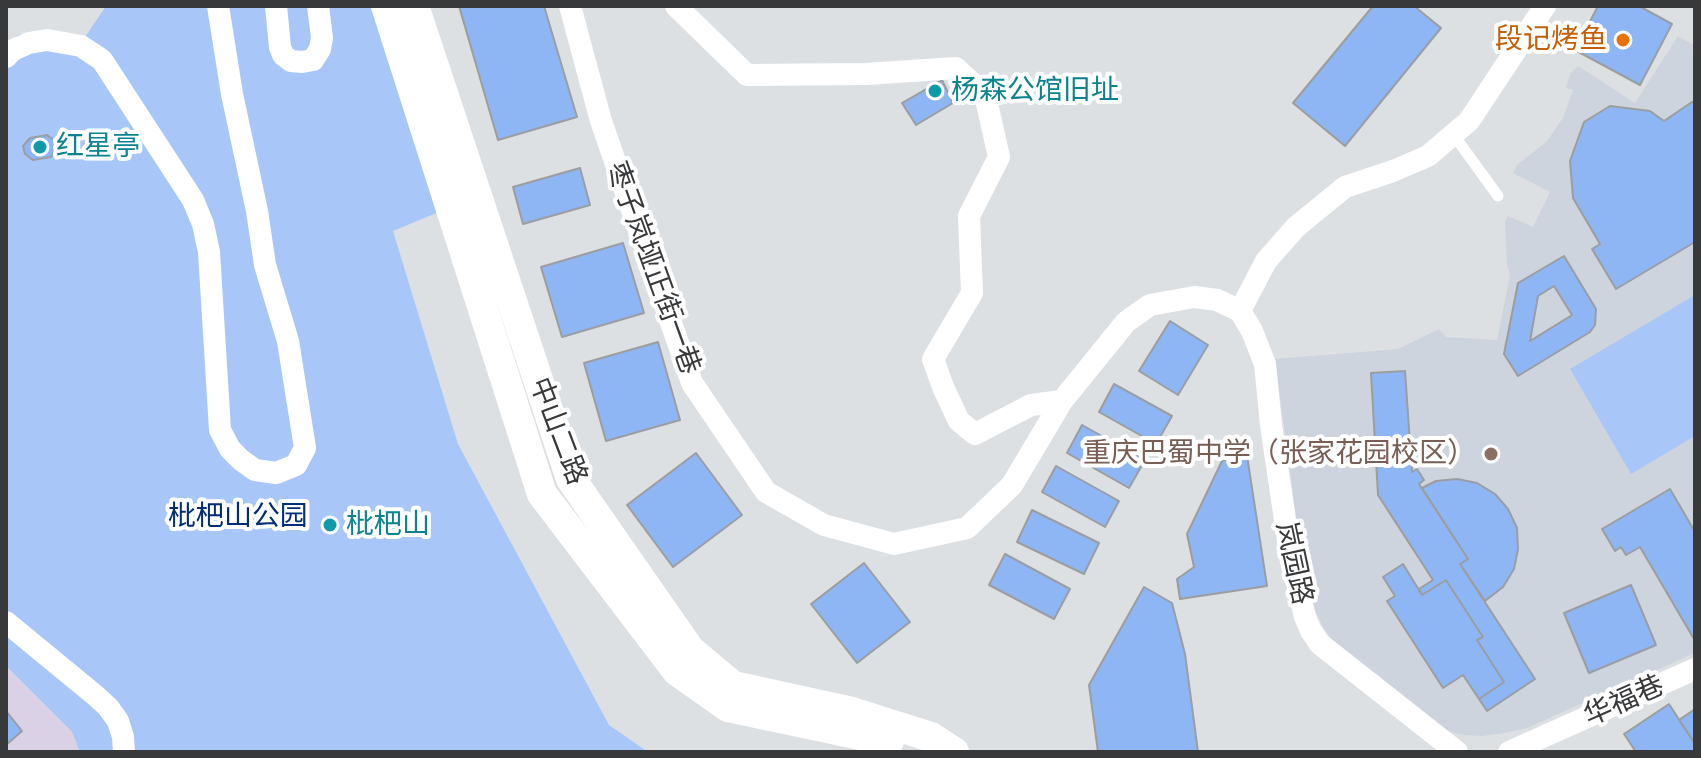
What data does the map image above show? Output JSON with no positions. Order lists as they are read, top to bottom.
{
  "streets": {
    "main road": ["中山二路"],
    "street": ["枣子岚垭正街一巷", "岚园路", "华福巷"]
  },
  "crossings": [
    ["枣子岚垭正街一巷", "岚园路"]
  ],
  "parks": ["枇杷山公园"],
  "places": [
    "段记烤鱼",
    "杨森公馆旧址",
    "红星亭",
    "重庆巴蜀中学（张家花园校区）",
    "枇杷山"
  ]
}
